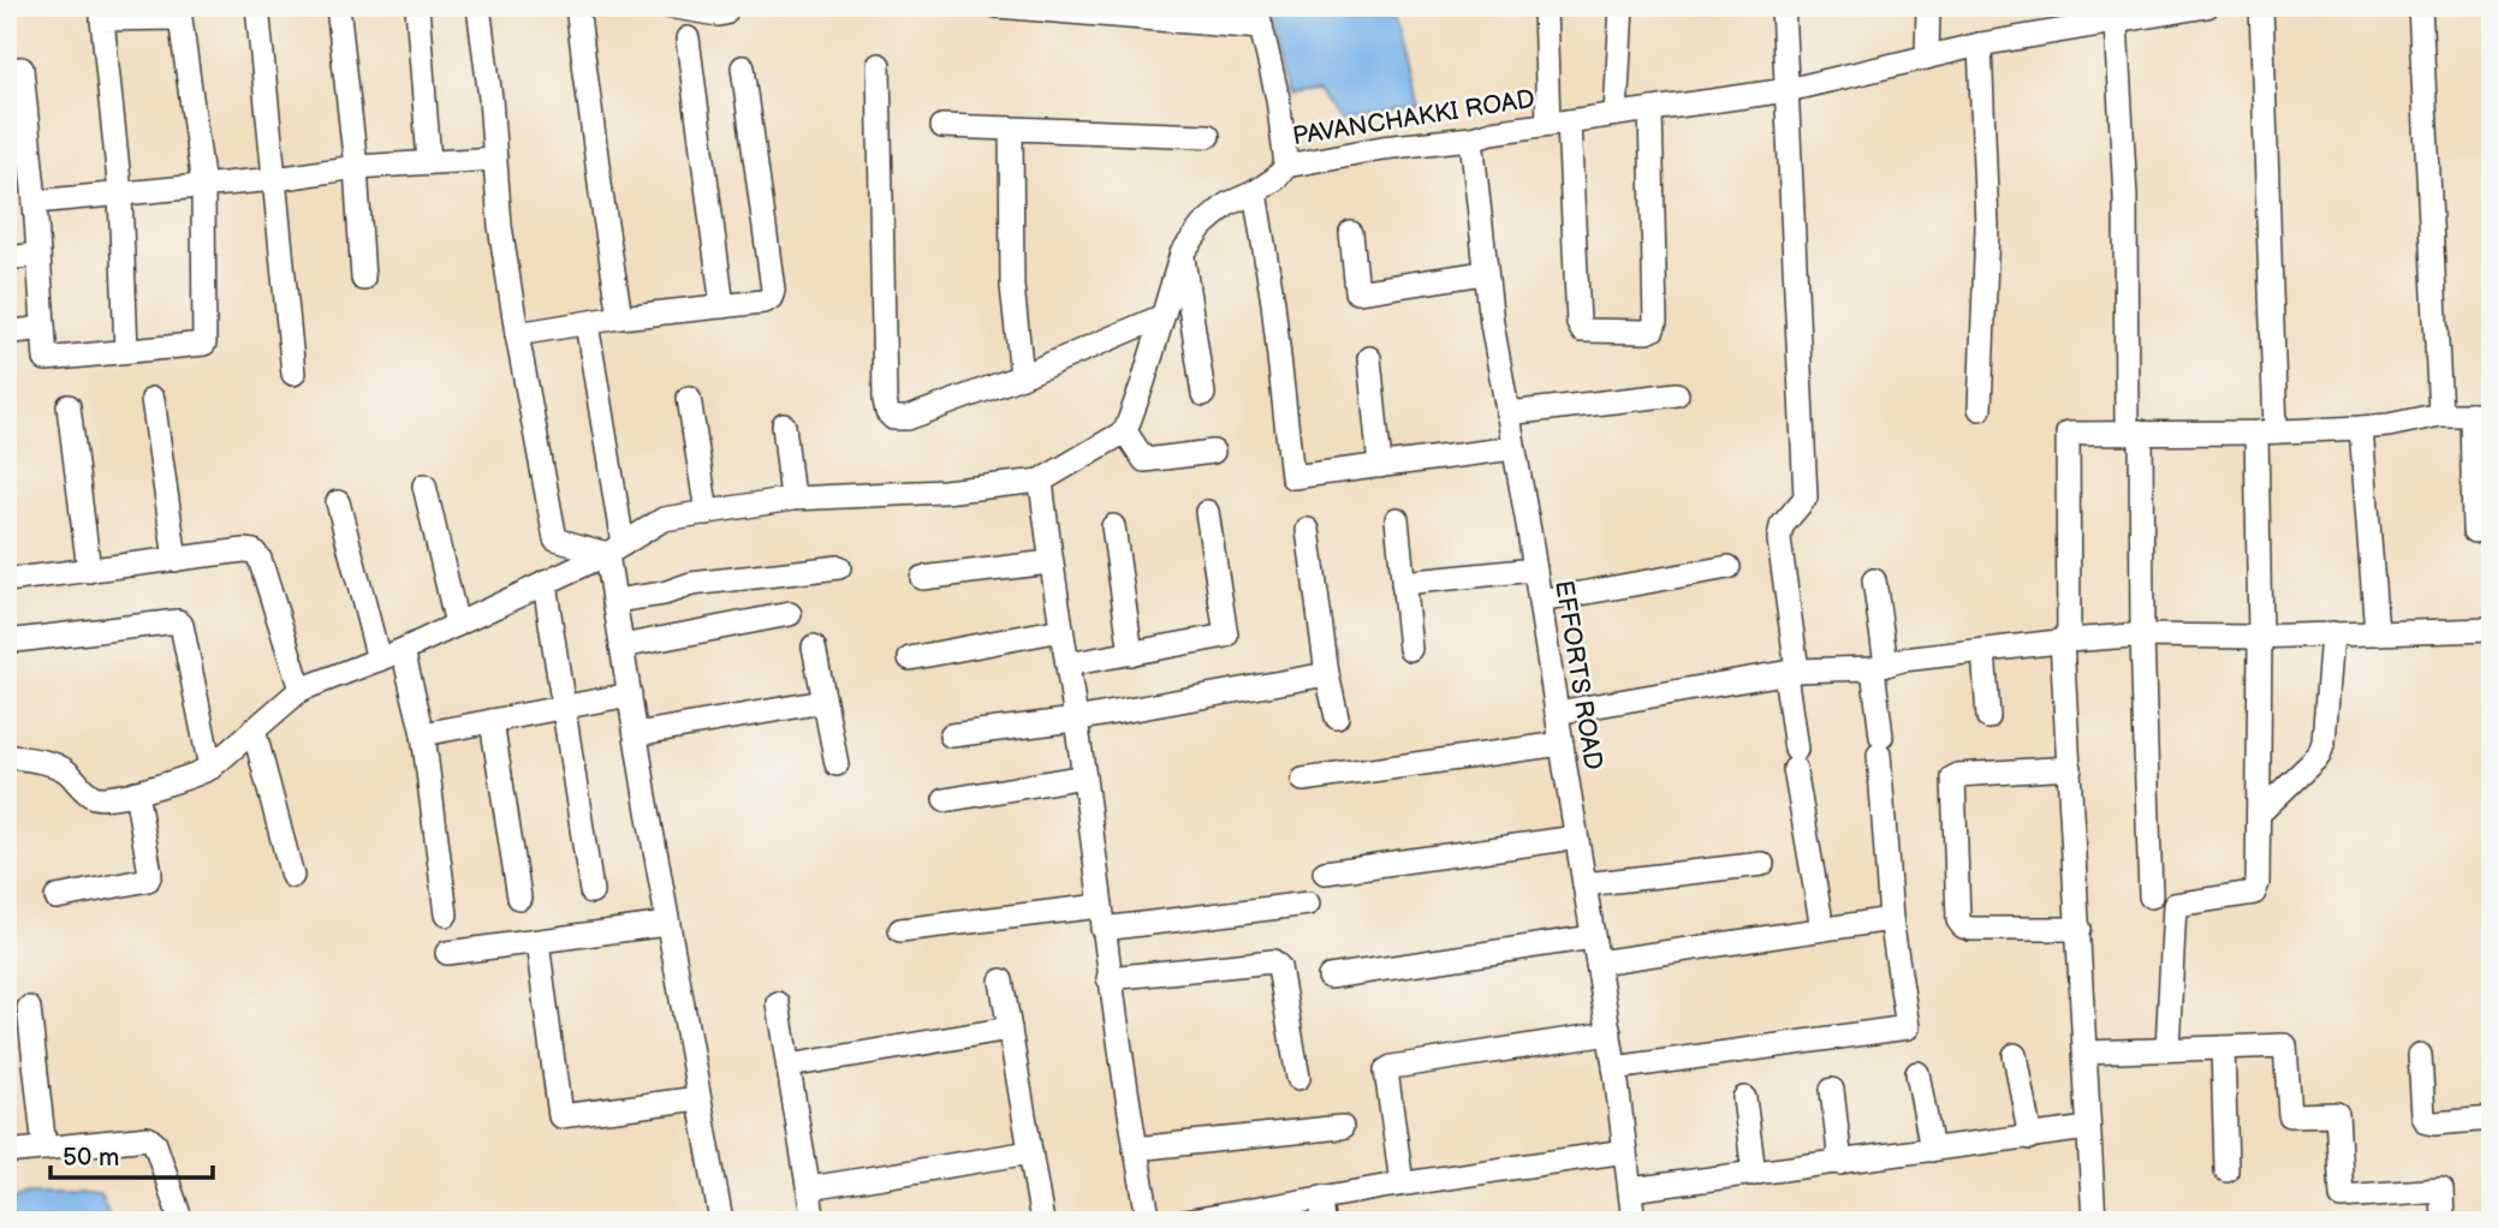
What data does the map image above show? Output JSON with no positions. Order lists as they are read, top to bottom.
{
  "streets": {
    "street": ["PAVANCHAKKI ROAD", "EFFORTS ROAD"]
  },
  "crossings": [
    ["PAVANCHAKKI ROAD", "EFFORTS ROAD"]
  ],
  "scale_bar": "50 m"
}
